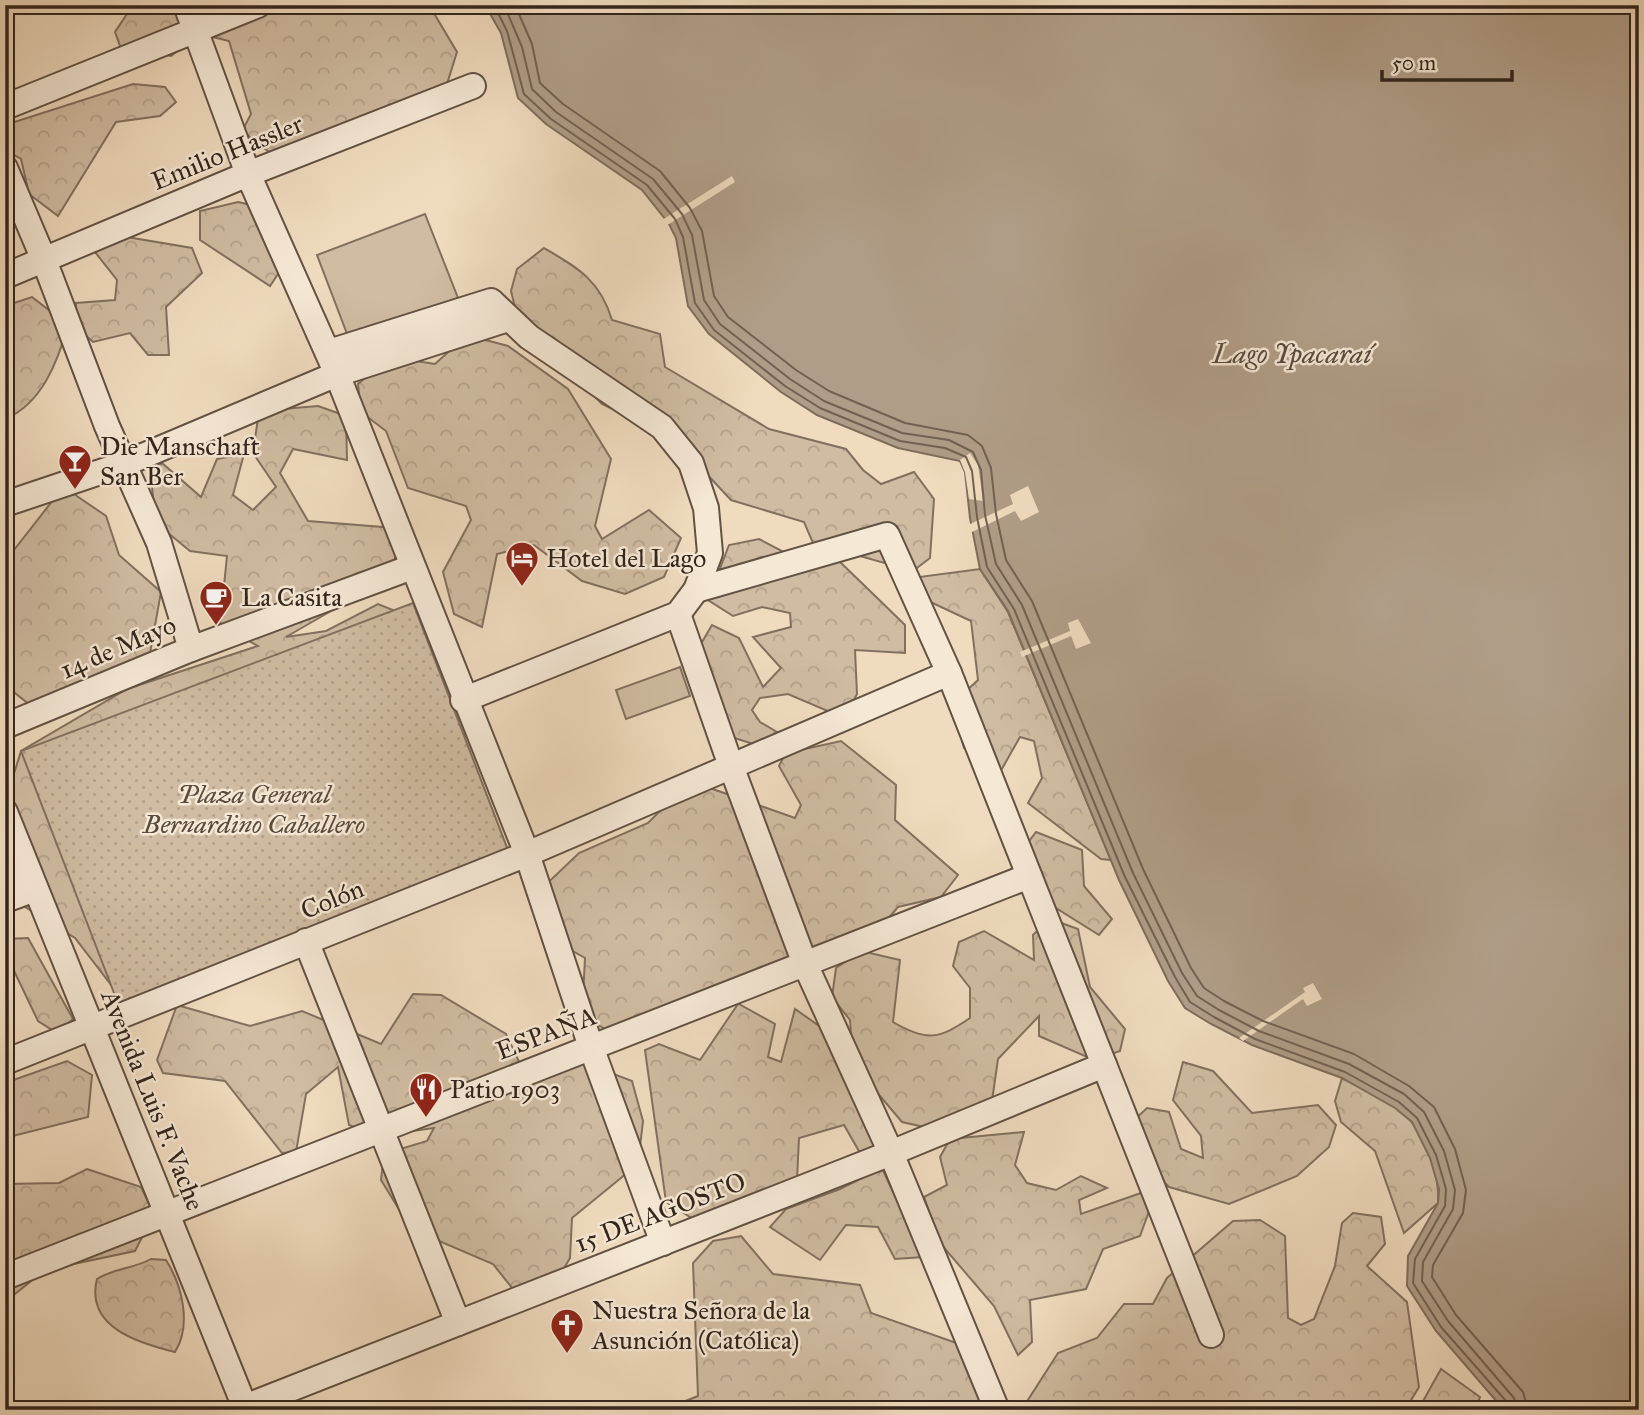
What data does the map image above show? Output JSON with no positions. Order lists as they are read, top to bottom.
{
  "streets": {
    "street": [
      "Emilio Hassler",
      "14 de Mayo",
      "Colón",
      "ESPAÑA",
      "Avenida Luis F. Vache",
      "15 DE AGOSTO"
    ]
  },
  "crossings": [
    ["Colón", "Avenida Luis F. Vache"],
    ["ESPAÑA", "Avenida Luis F. Vache"],
    ["Avenida Luis F. Vache", "15 DE AGOSTO"]
  ],
  "water": ["Lago Ypacaraí"],
  "parks": ["Plaza General Bernardino Caballero"],
  "places": {
    "bar": ["Die Manschaft San Ber"],
    "hotel": ["Hotel del Lago"],
    "cafe": ["La Casita"],
    "restaurant": ["Patio 1903"],
    "church": ["Nuestra Señora de la Asunción (Católica)"]
  },
  "scale_bar": "50 m"
}
